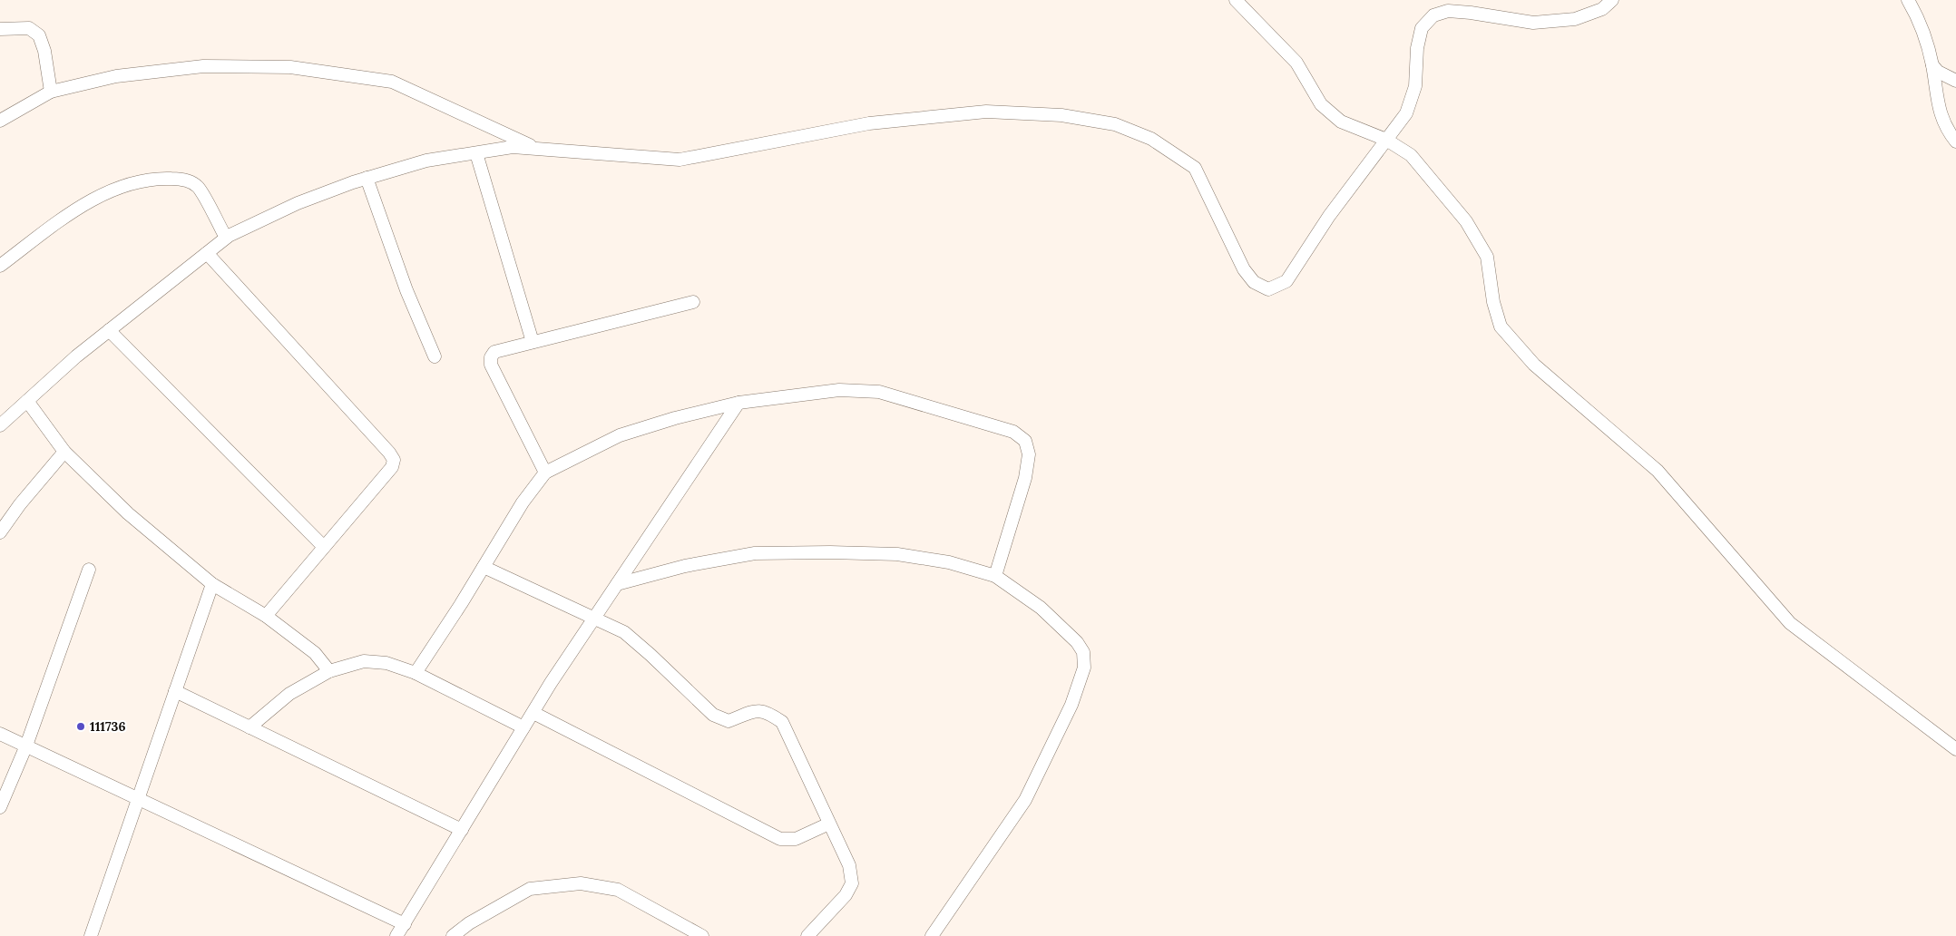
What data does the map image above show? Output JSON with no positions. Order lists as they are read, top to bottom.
{
  "places": ["111736"]
}
